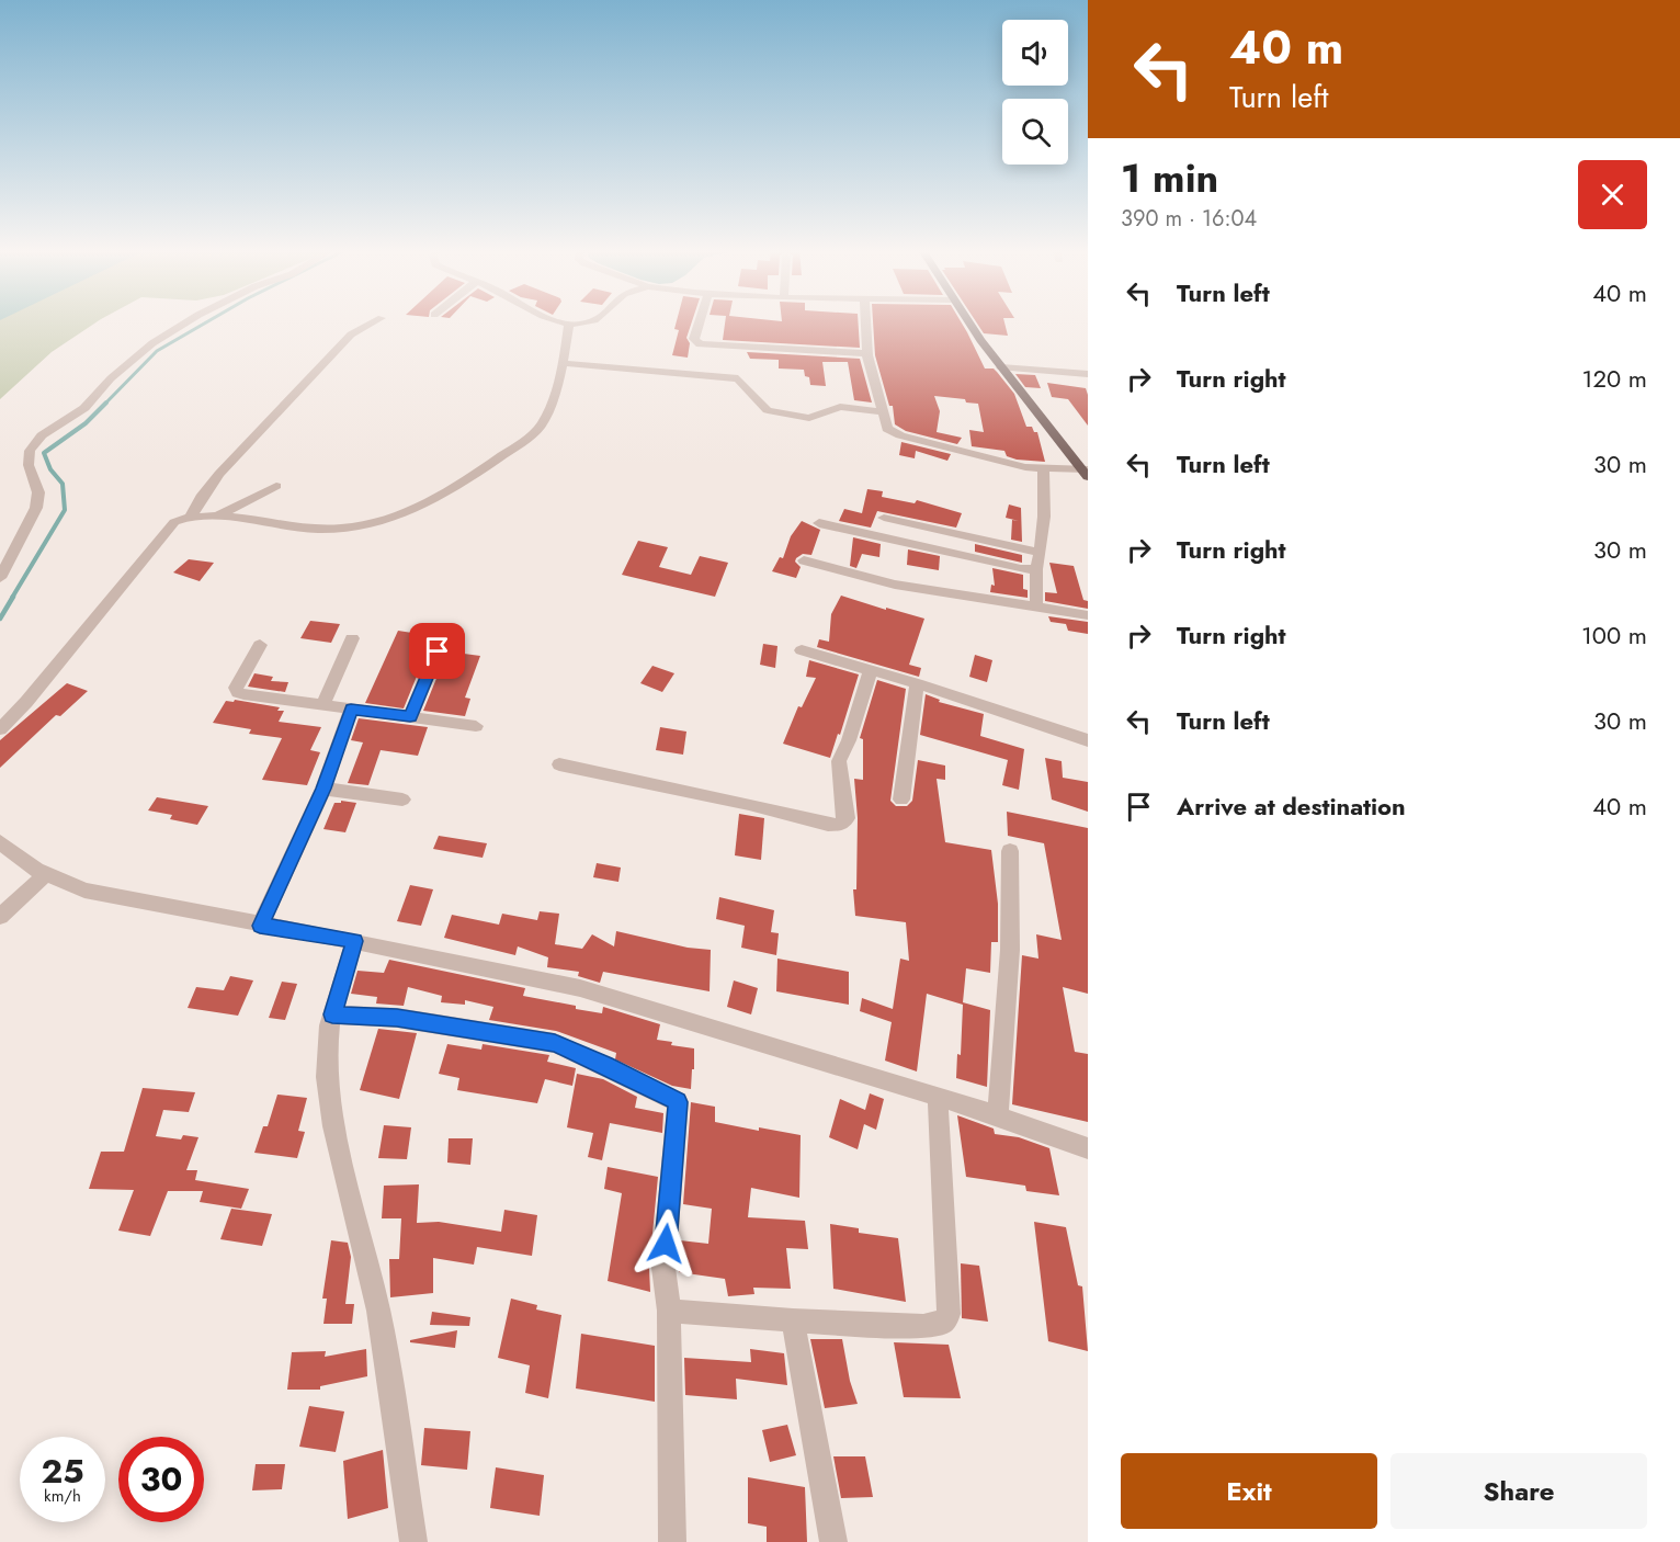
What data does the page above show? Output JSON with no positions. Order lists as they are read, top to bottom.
{
  "page": {
    "turn": ["40 m", "Turn left"],
    "heading": ["1 min", "390 m · 16:04"],
    "list": [
      {
        "name": "Turn left",
        "value": "40 m"
      },
      {
        "name": "Turn right",
        "value": "120 m"
      },
      {
        "name": "Turn left",
        "value": "30 m"
      },
      {
        "name": "Turn right",
        "value": "30 m"
      },
      {
        "name": "Turn right",
        "value": "100 m"
      },
      {
        "name": "Turn left",
        "value": "30 m"
      },
      {
        "name": "Arrive at destination",
        "value": "40 m"
      }
    ],
    "speed": "25 km/h",
    "limit": "30",
    "buttons": ["Exit", "Share"]
  }
}
